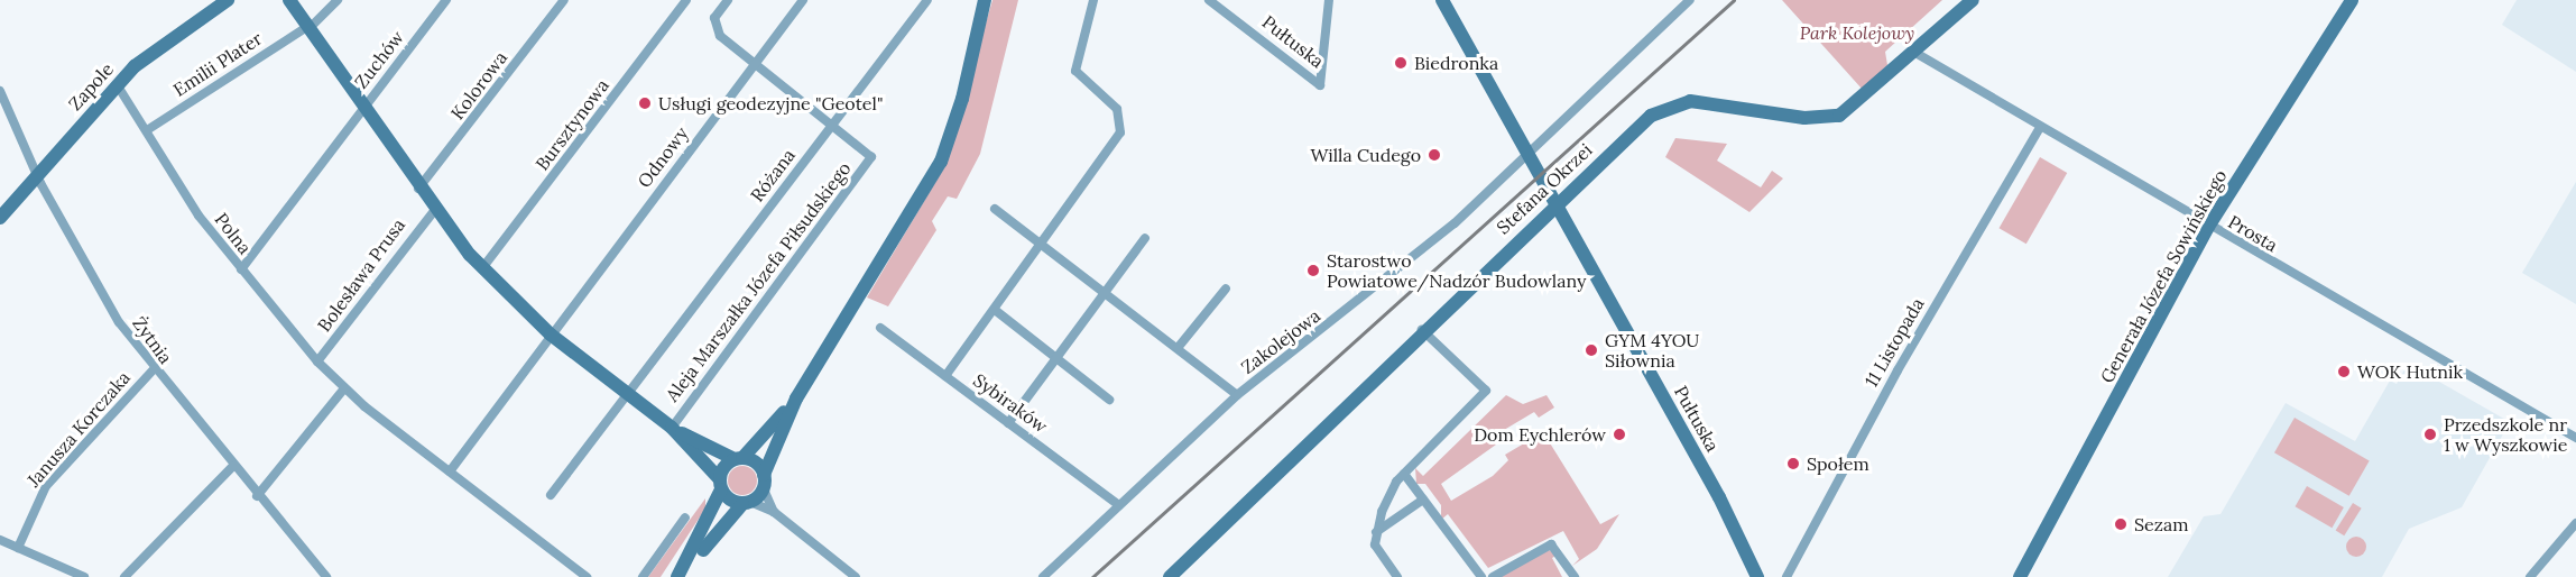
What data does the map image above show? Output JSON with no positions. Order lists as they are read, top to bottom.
{
  "streets": {
    "street": [
      "Pułtuska",
      "Zuchów",
      "Emilii Plater",
      "Kolorowa",
      "Zapole",
      "Bursztynowa",
      "Odnowy",
      "Różana",
      "Stefana Okrzei",
      "Polna",
      "Prosta",
      "Bolesława Prusa",
      "Generała Józefa Sowińskiego",
      "Aleja Marszałka Józefa Piłsudskiego",
      "Żytnia",
      "Zakolejowa",
      "11 Listopada",
      "Sybiraków",
      "Janusza Korczaka"
    ]
  },
  "crossings": [
    ["Pułtuska", "Stefana Okrzei"],
    ["Pułtuska", "Zakolejowa"],
    ["Emilii Plater", "Polna"],
    ["Zapole", "Polna"],
    ["Zapole", "Żytnia"],
    ["Odnowy", "Polna"],
    ["Różana", "Aleja Marszałka Józefa Piłsudskiego"],
    ["Stefana Okrzei", "Prosta"],
    ["Polna", "Bolesława Prusa"],
    ["Prosta", "Generała Józefa Sowińskiego"],
    ["Prosta", "11 Listopada"],
    ["Żytnia", "Janusza Korczaka"],
    ["Zakolejowa", "Sybiraków"]
  ],
  "parks": ["Park Kolejowy"],
  "places": [
    "Biedronka",
    "Usługi geodezyjne \"Geotel\"",
    "Willa Cudego",
    "Starostwo Powiatowe/Nadzór Budowlany",
    "GYM 4YOU Siłownia",
    "WOK Hutnik",
    "Dom Eychlerów",
    "Przedszkole nr 1 w Wyszkowie",
    "Społem",
    "Sezam"
  ]
}
